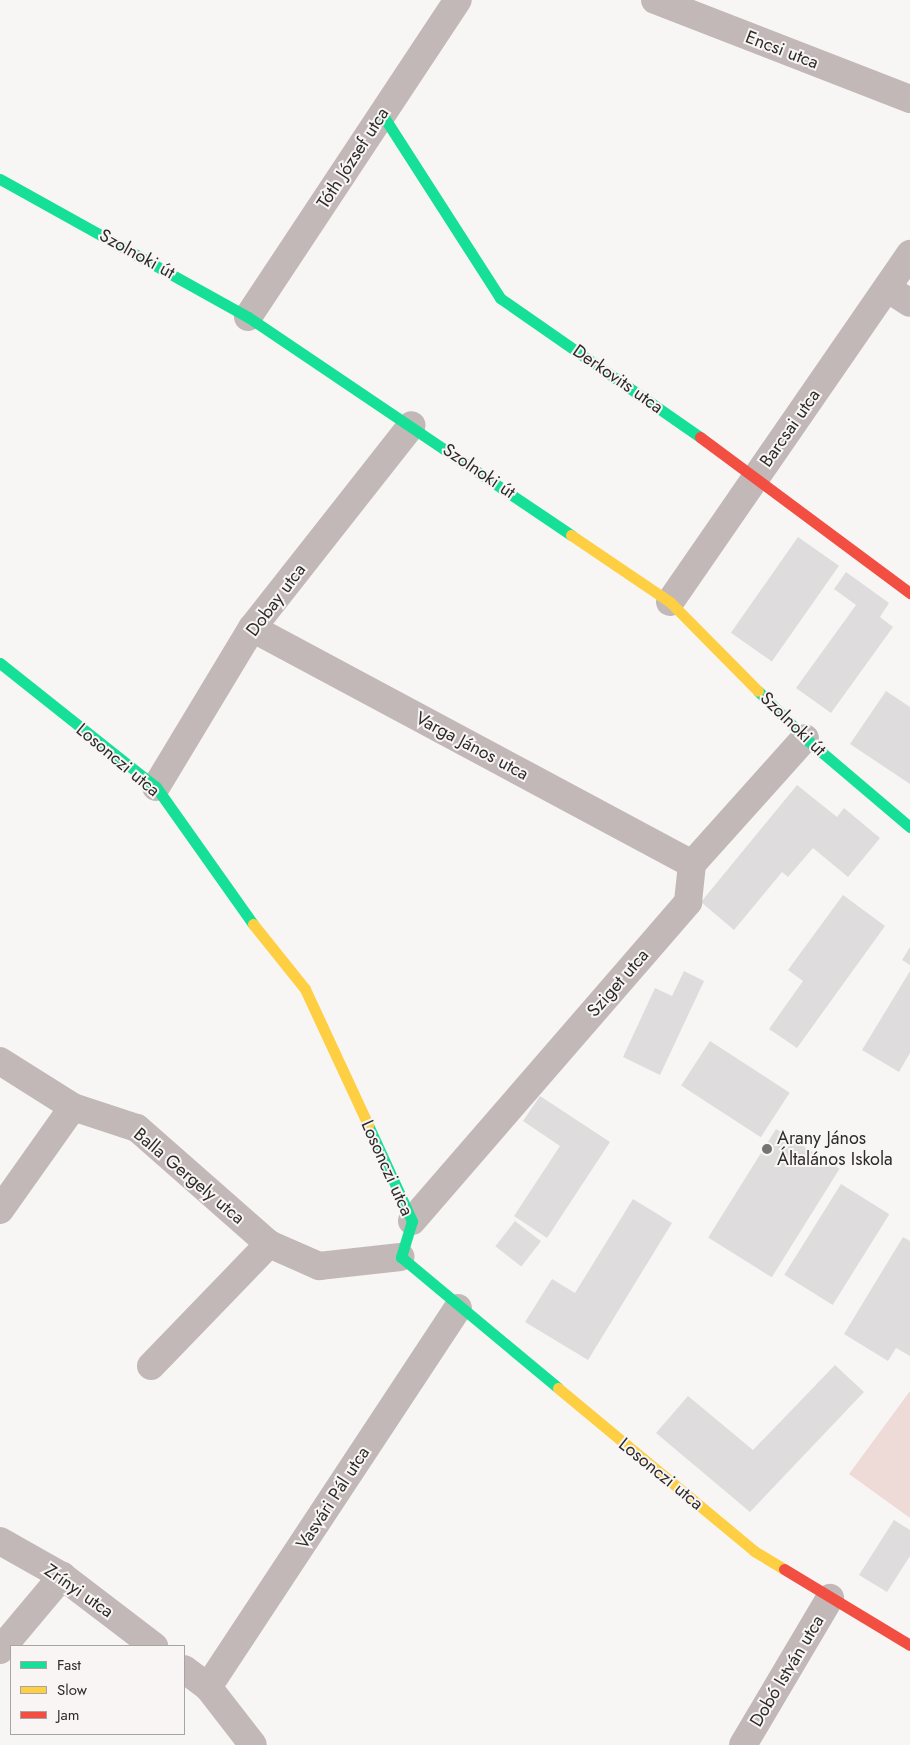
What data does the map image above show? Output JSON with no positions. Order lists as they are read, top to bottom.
{
  "streets": {
    "street": [
      "Encsi utca",
      "Tóth József utca",
      "Szolnoki út",
      "Derkovits utca",
      "Barcsai utca",
      "Dobay utca",
      "Varga János utca",
      "Losonczi utca",
      "Sziget utca",
      "Balla Gergely utca",
      "Vasvári Pál utca",
      "Zrínyi utca",
      "Dobó István utca"
    ]
  },
  "crossings": [
    ["Tóth József utca", "Szolnoki út"],
    ["Tóth József utca", "Derkovits utca"],
    ["Szolnoki út", "Barcsai utca"],
    ["Szolnoki út", "Dobay utca"],
    ["Derkovits utca", "Barcsai utca"],
    ["Dobay utca", "Varga János utca"],
    ["Dobay utca", "Losonczi utca"],
    ["Varga János utca", "Sziget utca"],
    ["Losonczi utca", "Sziget utca"],
    ["Losonczi utca", "Balla Gergely utca"],
    ["Losonczi utca", "Vasvári Pál utca"],
    ["Losonczi utca", "Dobó István utca"]
  ],
  "places": ["Arany János Általános Iskola"],
  "legend": ["Fast", "Slow", "Jam"]
}
